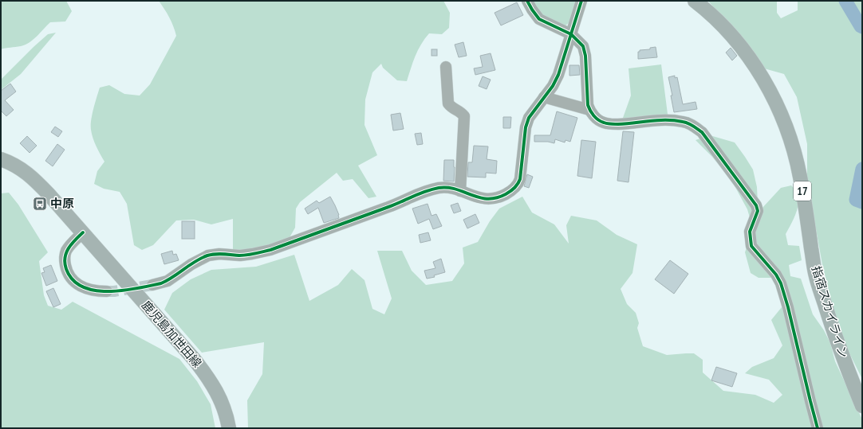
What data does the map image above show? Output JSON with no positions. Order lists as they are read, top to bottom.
{
  "streets": {
    "main road": ["17", "指宿スカイライン", "鹿児島加世田線"]
  },
  "places": {
    "bus stop": ["中原"]
  }
}
